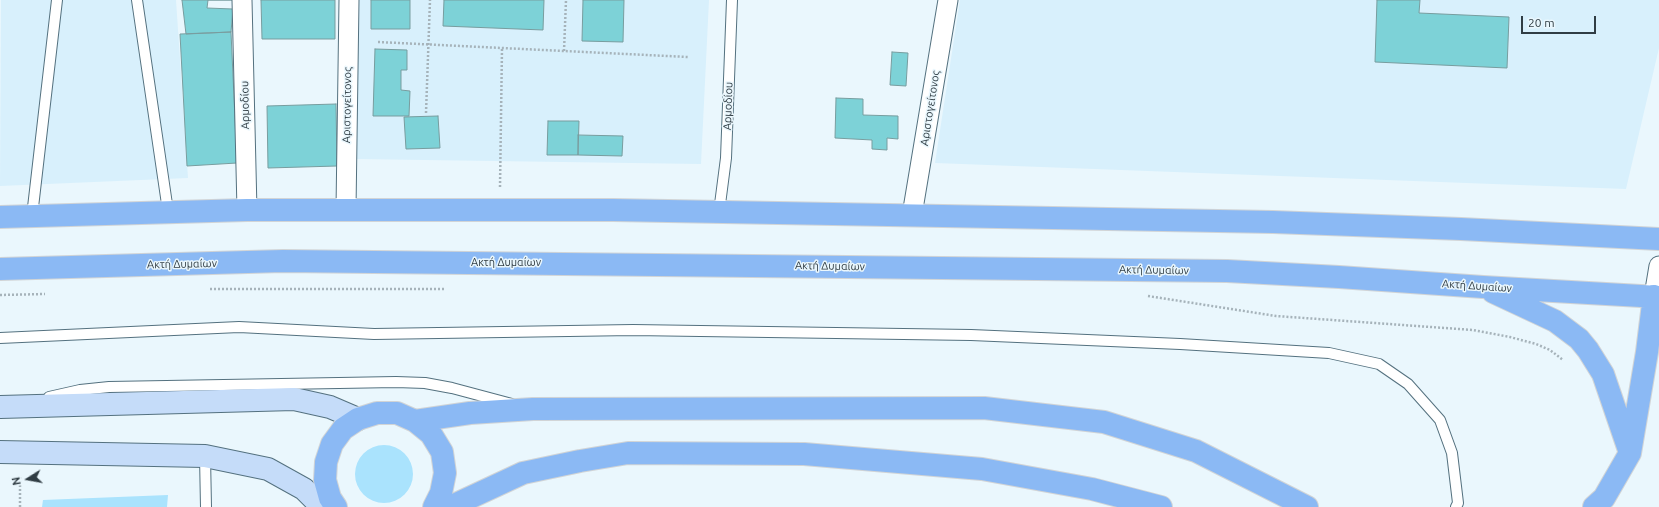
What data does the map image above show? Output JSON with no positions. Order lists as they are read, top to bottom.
{
  "streets": {
    "main road": ["Ακτή Δυμαίων"],
    "street": ["Αρμοδίου", "Αριστογείτονος"]
  },
  "scale_bar": "20 m",
  "north": "left"
}
